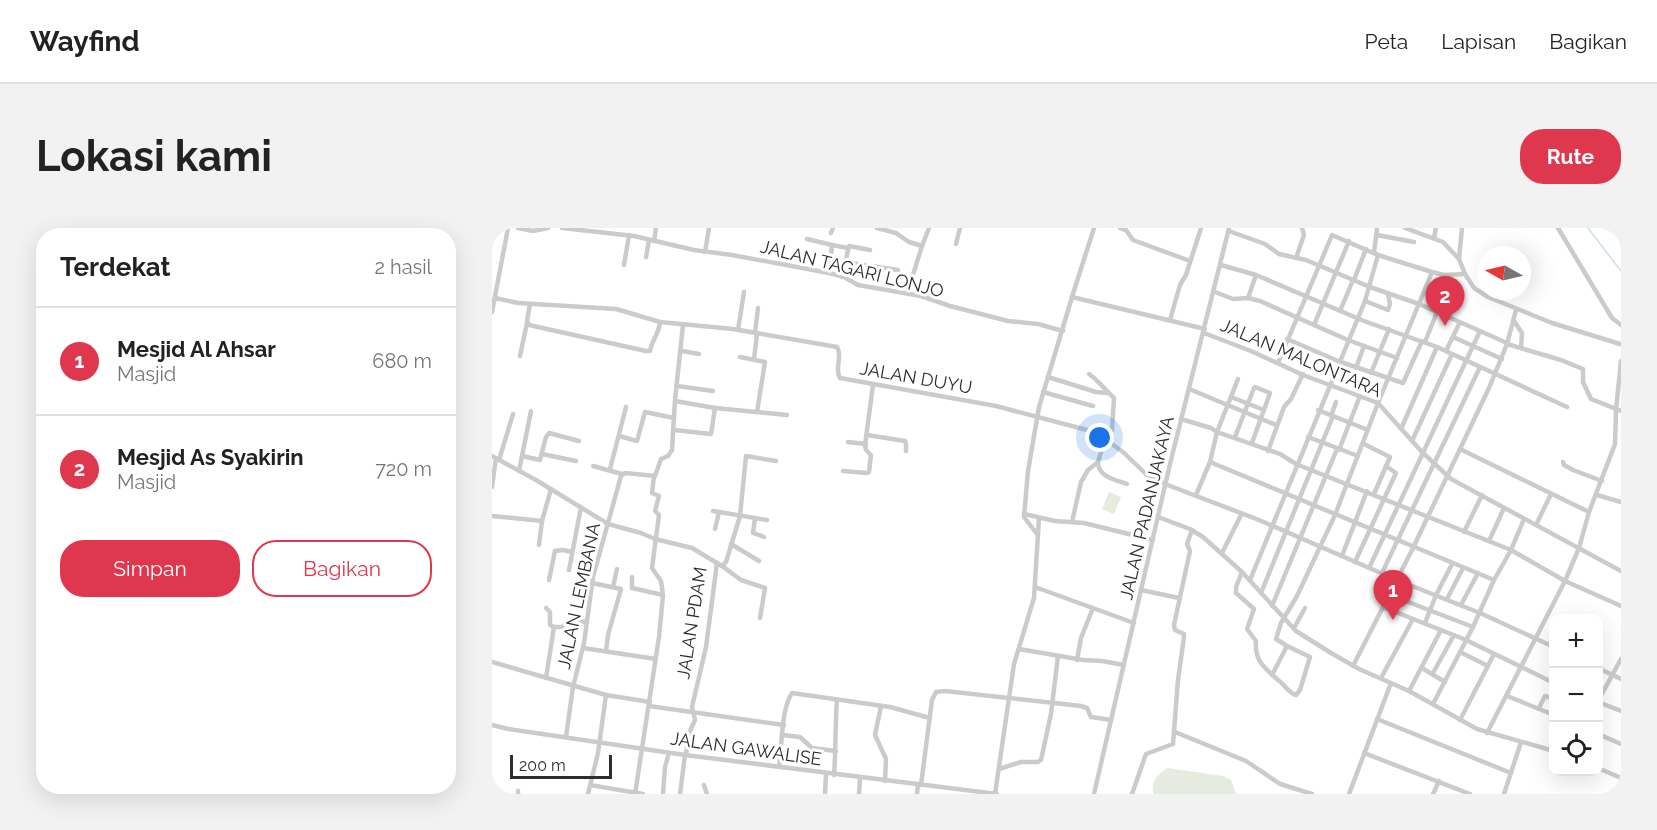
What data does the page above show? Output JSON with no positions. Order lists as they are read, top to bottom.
{
  "streets": {
    "street": [
      "JALAN TAGARI LONJO",
      "JALAN MALONTARA",
      "JALAN DUYU",
      "JALAN PADANJAKAYA",
      "JALAN LEMBANA",
      "JALAN PDAM",
      "JALAN GAWALISE"
    ]
  },
  "crossings": [
    ["JALAN MALONTARA", "JALAN PADANJAKAYA"],
    ["JALAN DUYU", "JALAN PADANJAKAYA"],
    ["JALAN LEMBANA", "JALAN PDAM"],
    ["JALAN LEMBANA", "JALAN GAWALISE"],
    ["JALAN PDAM", "JALAN GAWALISE"]
  ],
  "scale_bar": "200 m",
  "north": "left",
  "page": {
    "header": "Wayfind",
    "nav": ["Peta", "Lapisan", "Bagikan"],
    "buttons": [
      "Rute",
      ["Simpan", "Bagikan"]
    ],
    "title": "Lokasi kami",
    "heading": ["Terdekat", "2 hasil"],
    "pins": ["2", "1"],
    "list": [
      {
        "mark": "1",
        "name": "Mesjid Al Ahsar",
        "note": "Masjid",
        "value": "680 m"
      },
      {
        "mark": "2",
        "name": "Mesjid As Syakirin",
        "note": "Masjid",
        "value": "720 m"
      }
    ],
    "map_buttons": ["+", "−"],
    "scale": "200 m"
  }
}
